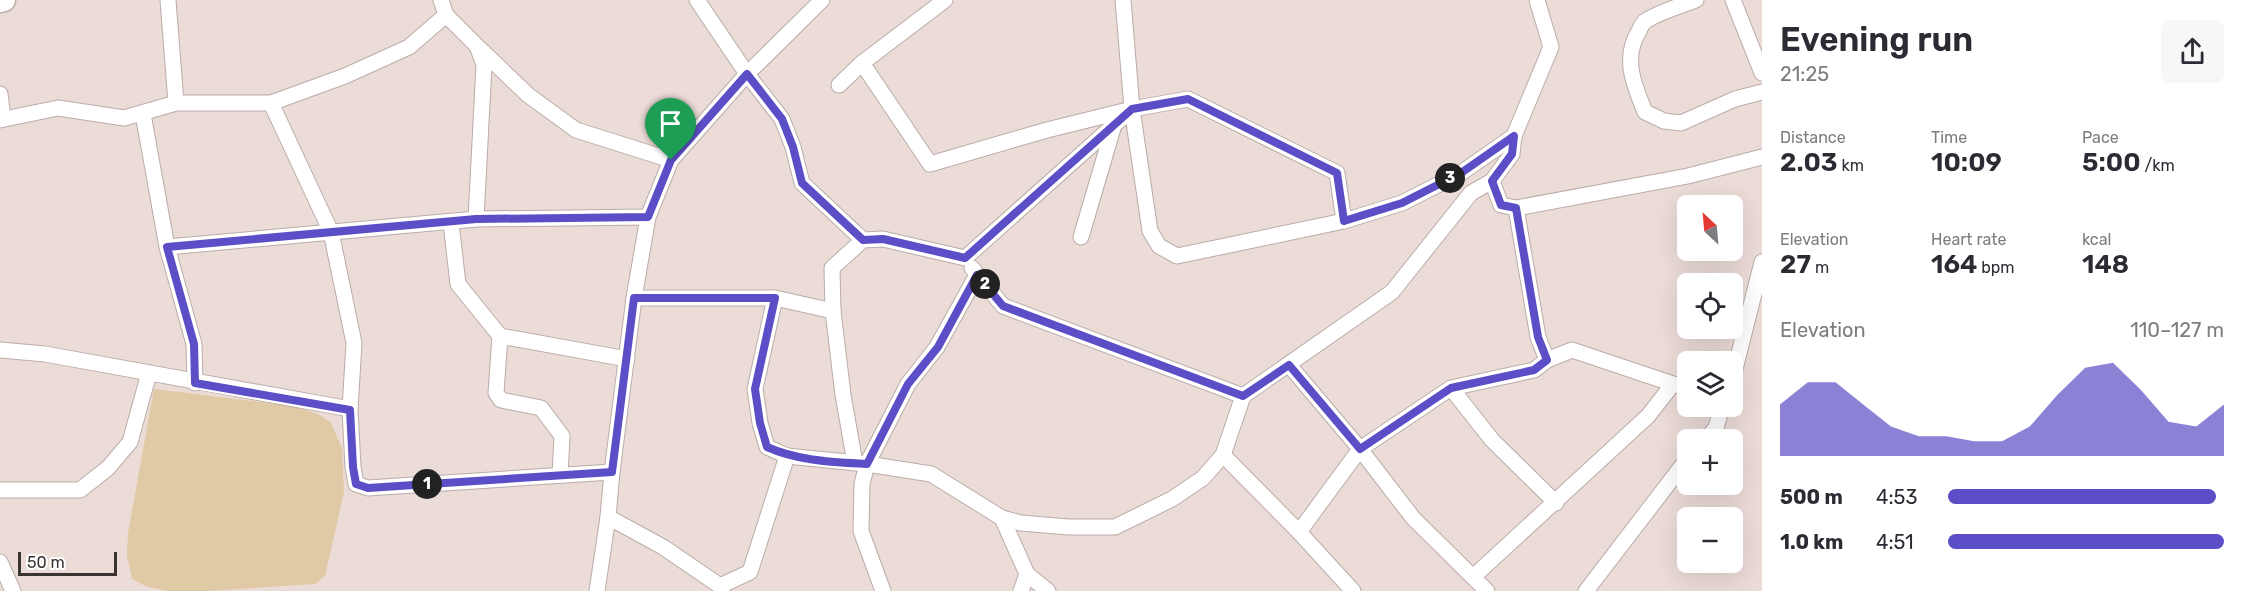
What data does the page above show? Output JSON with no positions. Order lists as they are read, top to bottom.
{
  "scale_bar": "50 m",
  "north": "top left",
  "page": {
    "heading": ["Evening run", "21:25"],
    "stats": [
      ["Distance", "2.03 km"],
      ["Time", "10:09"],
      ["Pace", "5:00 /km"],
      ["Elevation", "27 m"],
      ["Heart rate", "164 bpm"],
      ["kcal", "148"]
    ],
    "pins": ["3", "2", "1"],
    "map_buttons": ["+", "−"],
    "chart": ["Elevation", "110–127 m"],
    "list": [
      {
        "name": "500 m",
        "note": "4:53"
      },
      {
        "name": "1.0 km",
        "note": "4:51"
      }
    ],
    "scale": "50 m"
  }
}
